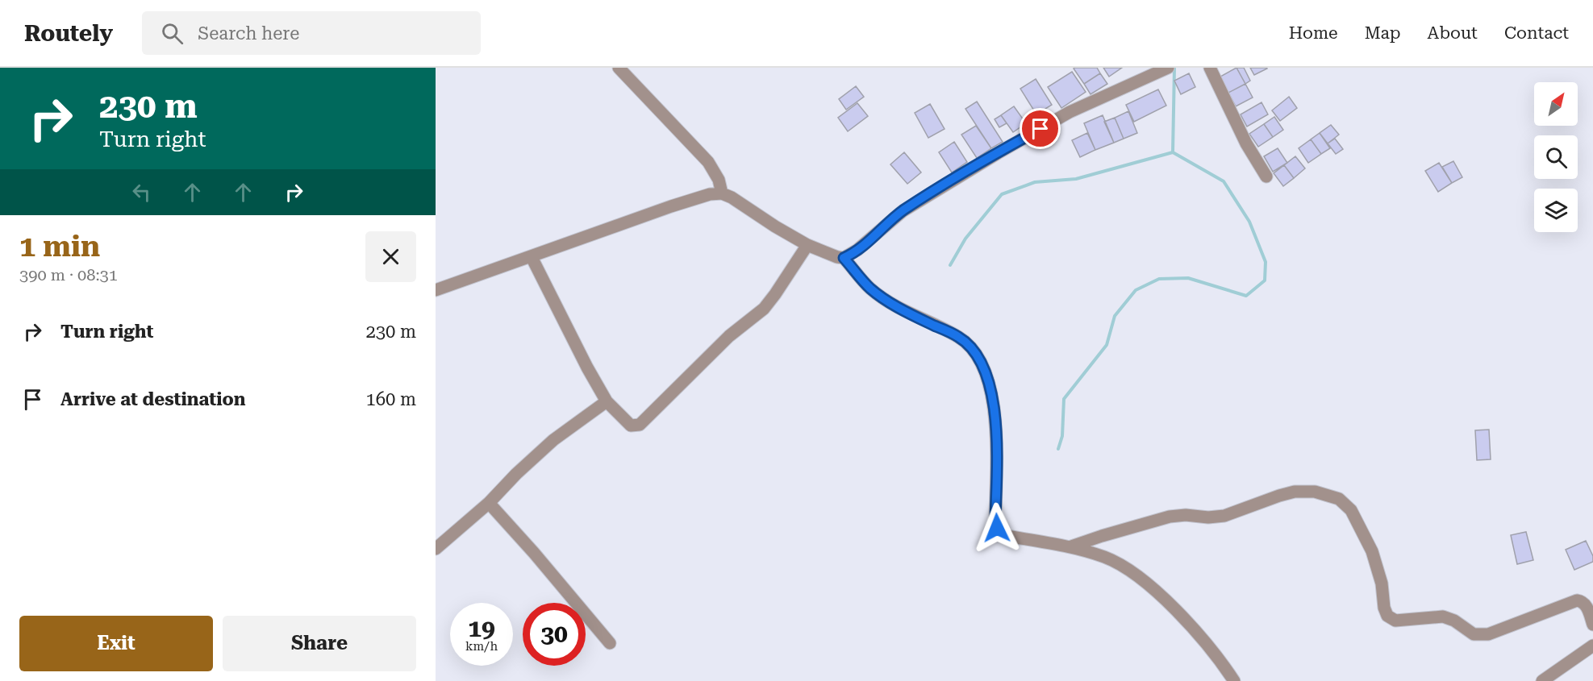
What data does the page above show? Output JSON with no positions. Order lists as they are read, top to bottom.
{
  "north": "top right",
  "page": {
    "header": "Routely",
    "search": "Search here",
    "nav": [
      "Home",
      "Map",
      "About",
      "Contact"
    ],
    "turn": ["230 m", "Turn right"],
    "heading": ["1 min", "390 m · 08:31"],
    "list": [
      {
        "name": "Turn right",
        "value": "230 m"
      },
      {
        "name": "Arrive at destination",
        "value": "160 m"
      }
    ],
    "speed": "19 km/h",
    "limit": "30",
    "buttons": ["Exit", "Share"]
  }
}
